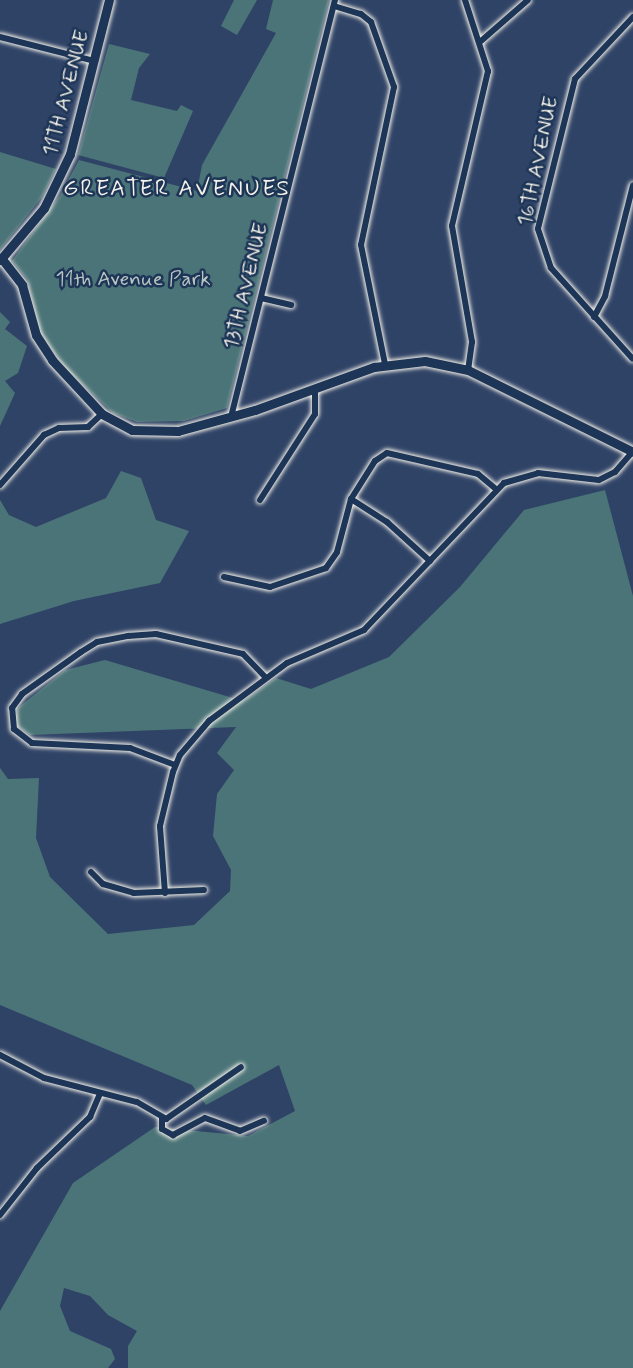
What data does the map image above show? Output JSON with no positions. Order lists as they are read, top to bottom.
{
  "streets": {
    "street": ["11TH AVENUE", "16TH AVENUE", "13TH AVENUE"]
  },
  "districts": ["GREATER AVENUES"],
  "parks": ["11th Avenue Park"]
}
